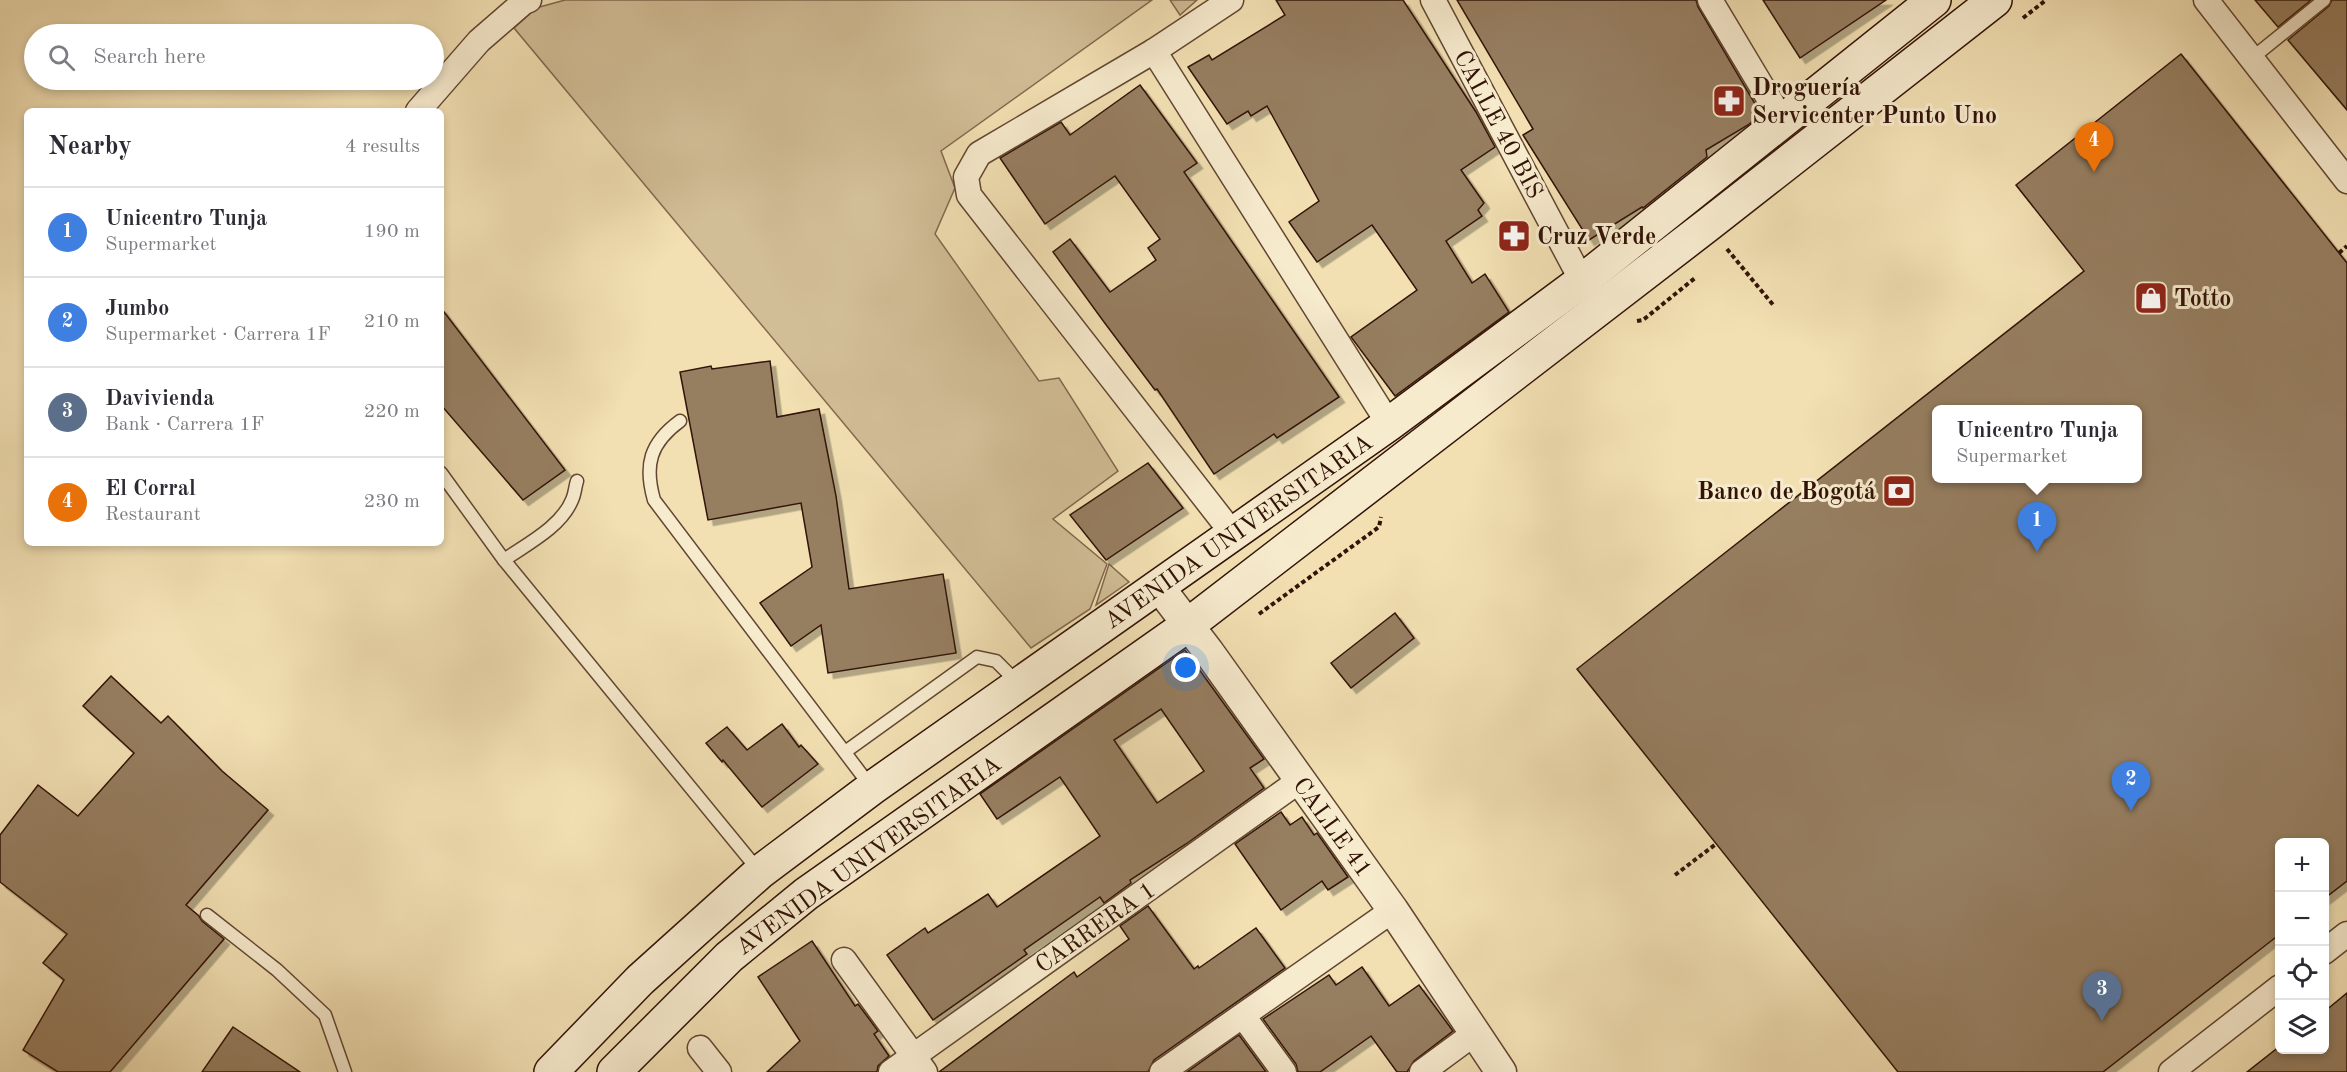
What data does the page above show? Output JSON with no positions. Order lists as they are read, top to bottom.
{
  "streets": {
    "main road": ["AVENIDA UNIVERSITARIA"],
    "street": ["CALLE 40 BIS", "CALLE 41", "CARRERA 1"]
  },
  "crossings": [
    ["CALLE 40 BIS", "AVENIDA UNIVERSITARIA"],
    ["AVENIDA UNIVERSITARIA", "CALLE 41"],
    ["CALLE 41", "CARRERA 1"]
  ],
  "places": {
    "pharmacy": ["Droguería Servicenter Punto Uno", "Cruz Verde"],
    "shop": ["Totto"],
    "bank": ["Banco de Bogotá"]
  },
  "page": {
    "search": "Search here",
    "heading": ["Nearby", "4 results"],
    "pins": [
      "4",
      "1",
      "2",
      "3"
    ],
    "list": [
      {
        "mark": "1",
        "name": "Unicentro Tunja",
        "note": "Supermarket",
        "value": "190 m"
      },
      {
        "mark": "2",
        "name": "Jumbo",
        "note": "Supermarket · Carrera 1F",
        "value": "210 m"
      },
      {
        "mark": "3",
        "name": "Davivienda",
        "note": "Bank · Carrera 1F",
        "value": "220 m"
      },
      {
        "mark": "4",
        "name": "El Corral",
        "note": "Restaurant",
        "value": "230 m"
      }
    ],
    "popup": ["Unicentro Tunja", "Supermarket"],
    "map_buttons": ["+", "−"]
  }
}
